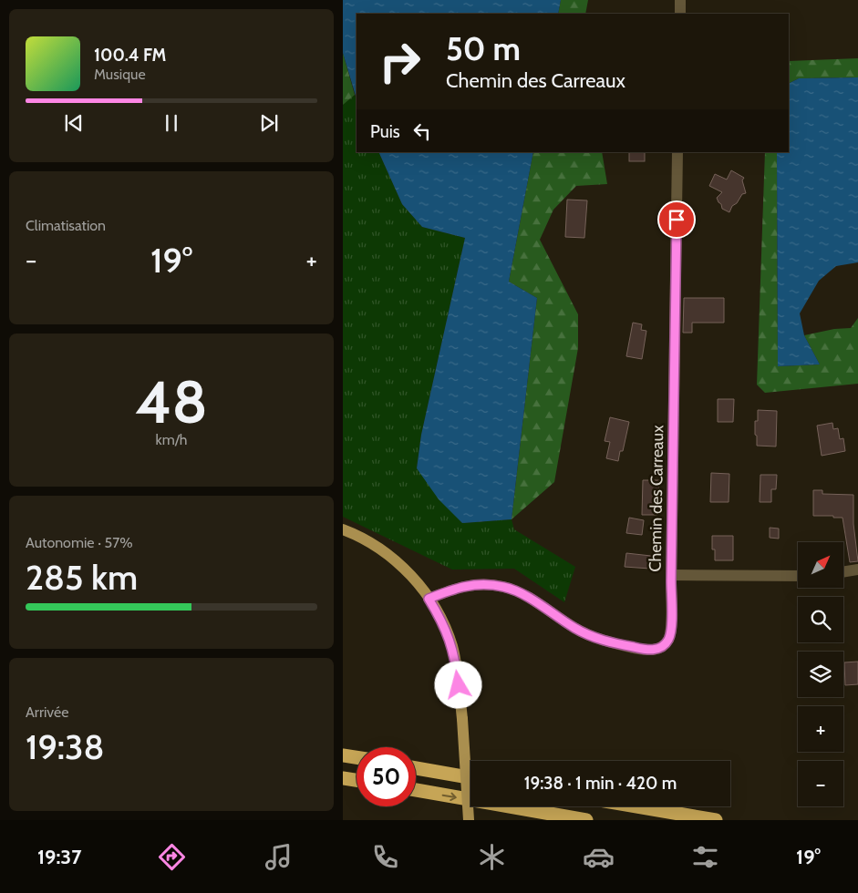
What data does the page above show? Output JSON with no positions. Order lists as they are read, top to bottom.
{
  "streets": {
    "street": ["Chemin des Carreaux"]
  },
  "north": "top right",
  "page": {
    "turn": ["50 m", "Chemin des Carreaux"],
    "song": ["100.4 FM", "Musique"],
    "then": "Puis",
    "tile": [
      "Climatisation",
      ["48", "km/h"],
      ["Autonomie · 57%", "285 km"],
      ["Arrivée", "19:38"]
    ],
    "heat": ["−", "19°", "+"],
    "map_buttons": ["+", "−"],
    "limit": "50",
    "trip": "19:38 · 1 min · 420 m",
    "tabs": ["19:37", "19°"]
  }
}
